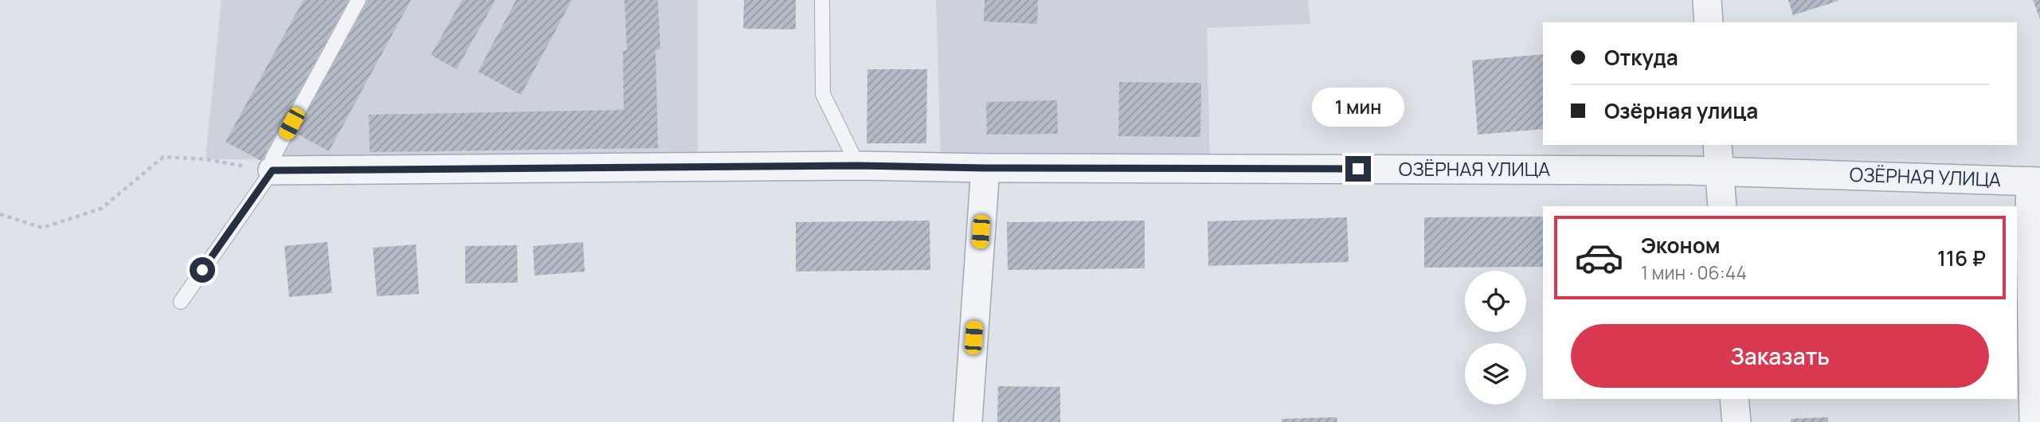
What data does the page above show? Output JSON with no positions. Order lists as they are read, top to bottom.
{
  "streets": {
    "street": ["ОЗЁРНАЯ УЛИЦА"]
  },
  "page": {
    "banner": ["Откуда", "Озёрная улица"],
    "bubble": "1 мин",
    "list": [
      {
        "name": "Эконом",
        "note": "1 мин · 06:44",
        "value": "116 ₽"
      }
    ],
    "buttons": "Заказать"
  }
}
